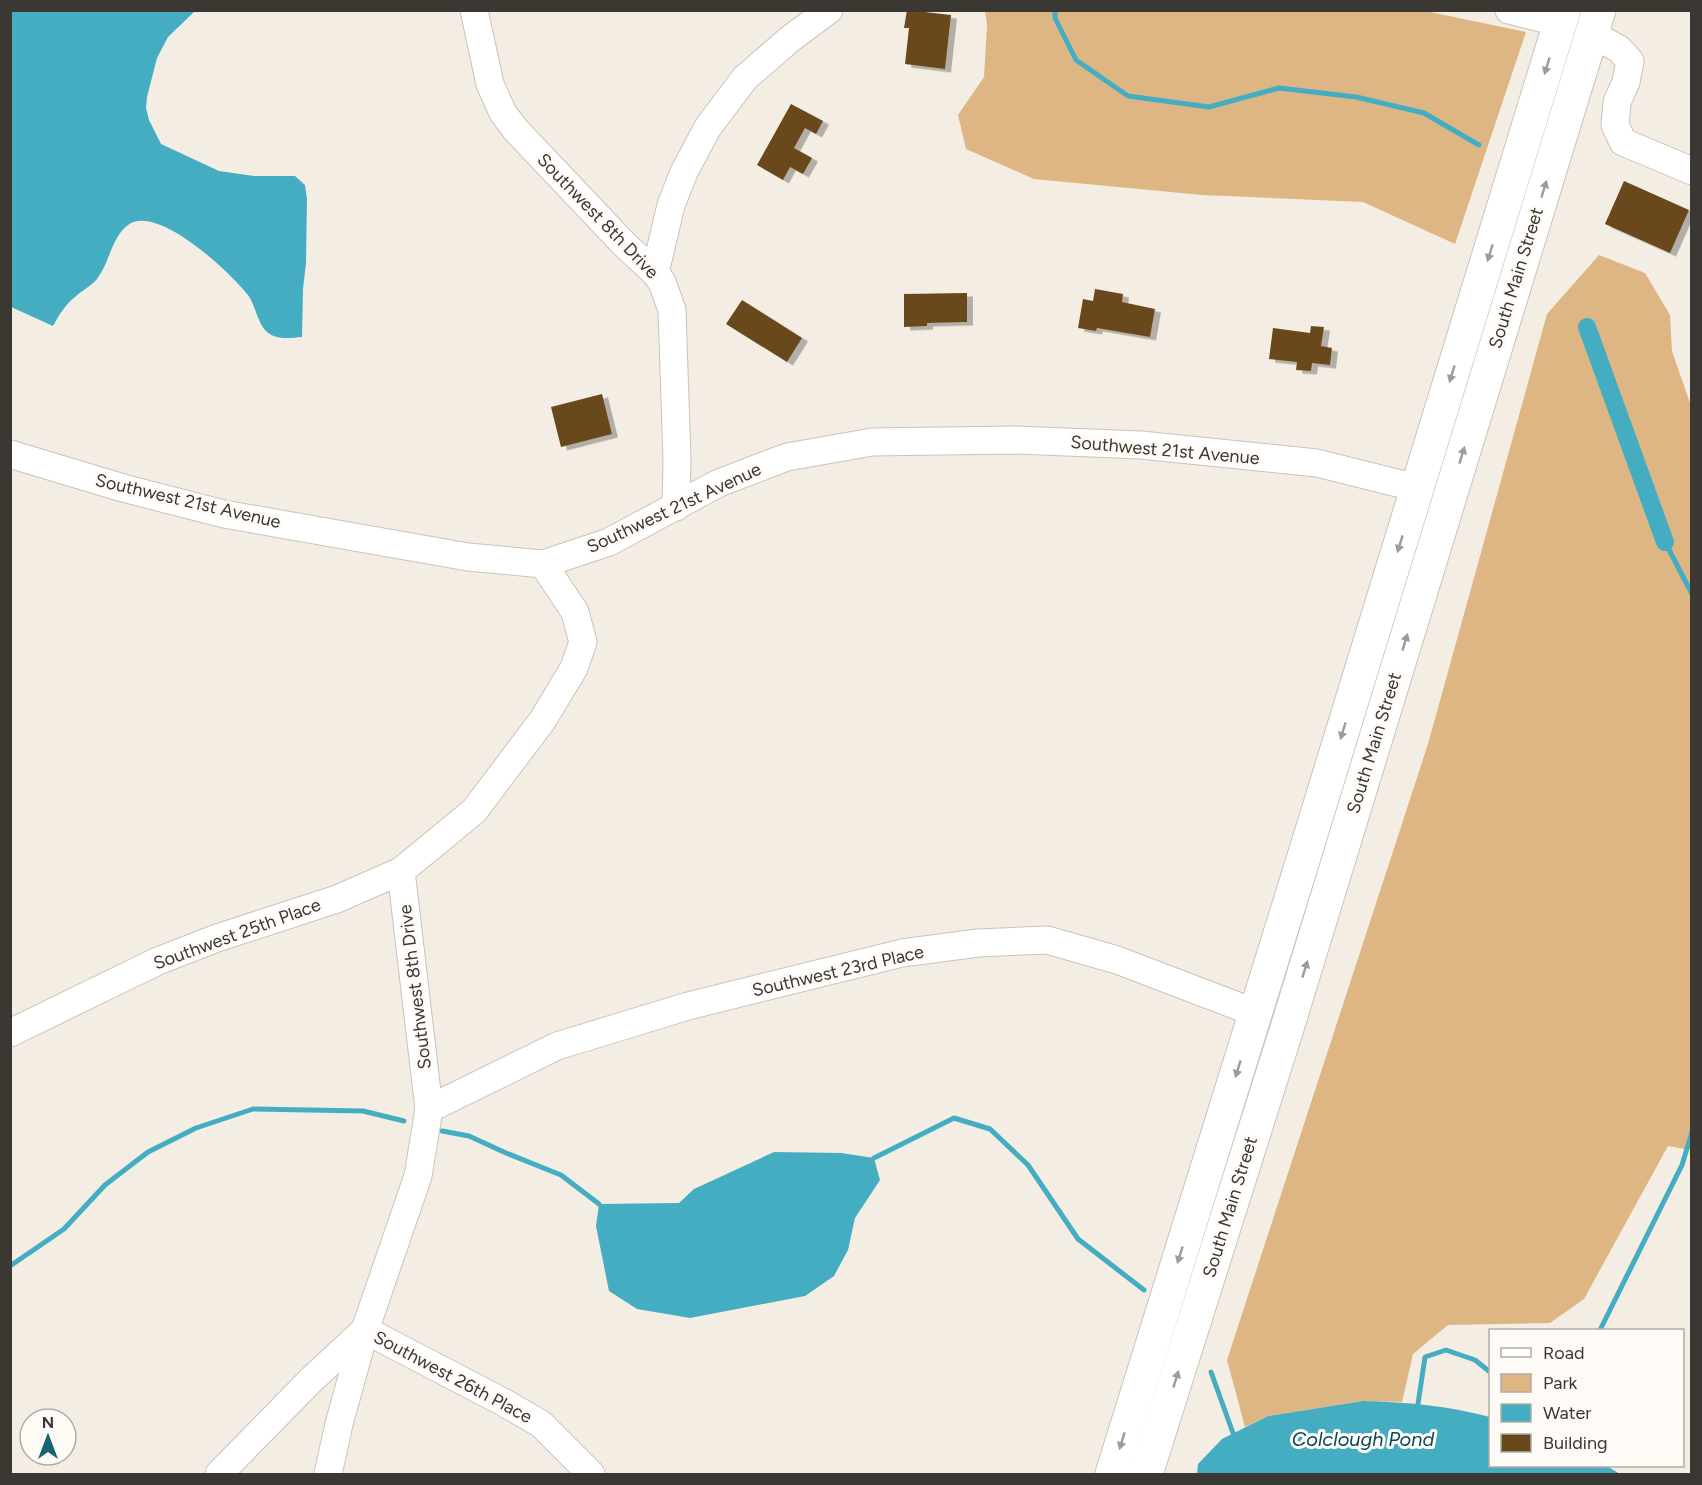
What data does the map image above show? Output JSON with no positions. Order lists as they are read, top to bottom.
{
  "streets": {
    "main road": ["South Main Street"],
    "street": [
      "Southwest 8th Drive",
      "Southwest 21st Avenue",
      "Southwest 25th Place",
      "Southwest 23rd Place",
      "Southwest 26th Place"
    ]
  },
  "crossings": [
    ["Southwest 8th Drive", "Southwest 21st Avenue"],
    ["Southwest 8th Drive", "Southwest 25th Place"],
    ["Southwest 8th Drive", "Southwest 23rd Place"],
    ["Southwest 8th Drive", "Southwest 26th Place"],
    ["South Main Street", "Southwest 21st Avenue"],
    ["South Main Street", "Southwest 23rd Place"]
  ],
  "water": ["Colclough Pond"],
  "legend": [
    "Road",
    "Park",
    "Water",
    "Building"
  ],
  "north": "top"
}
